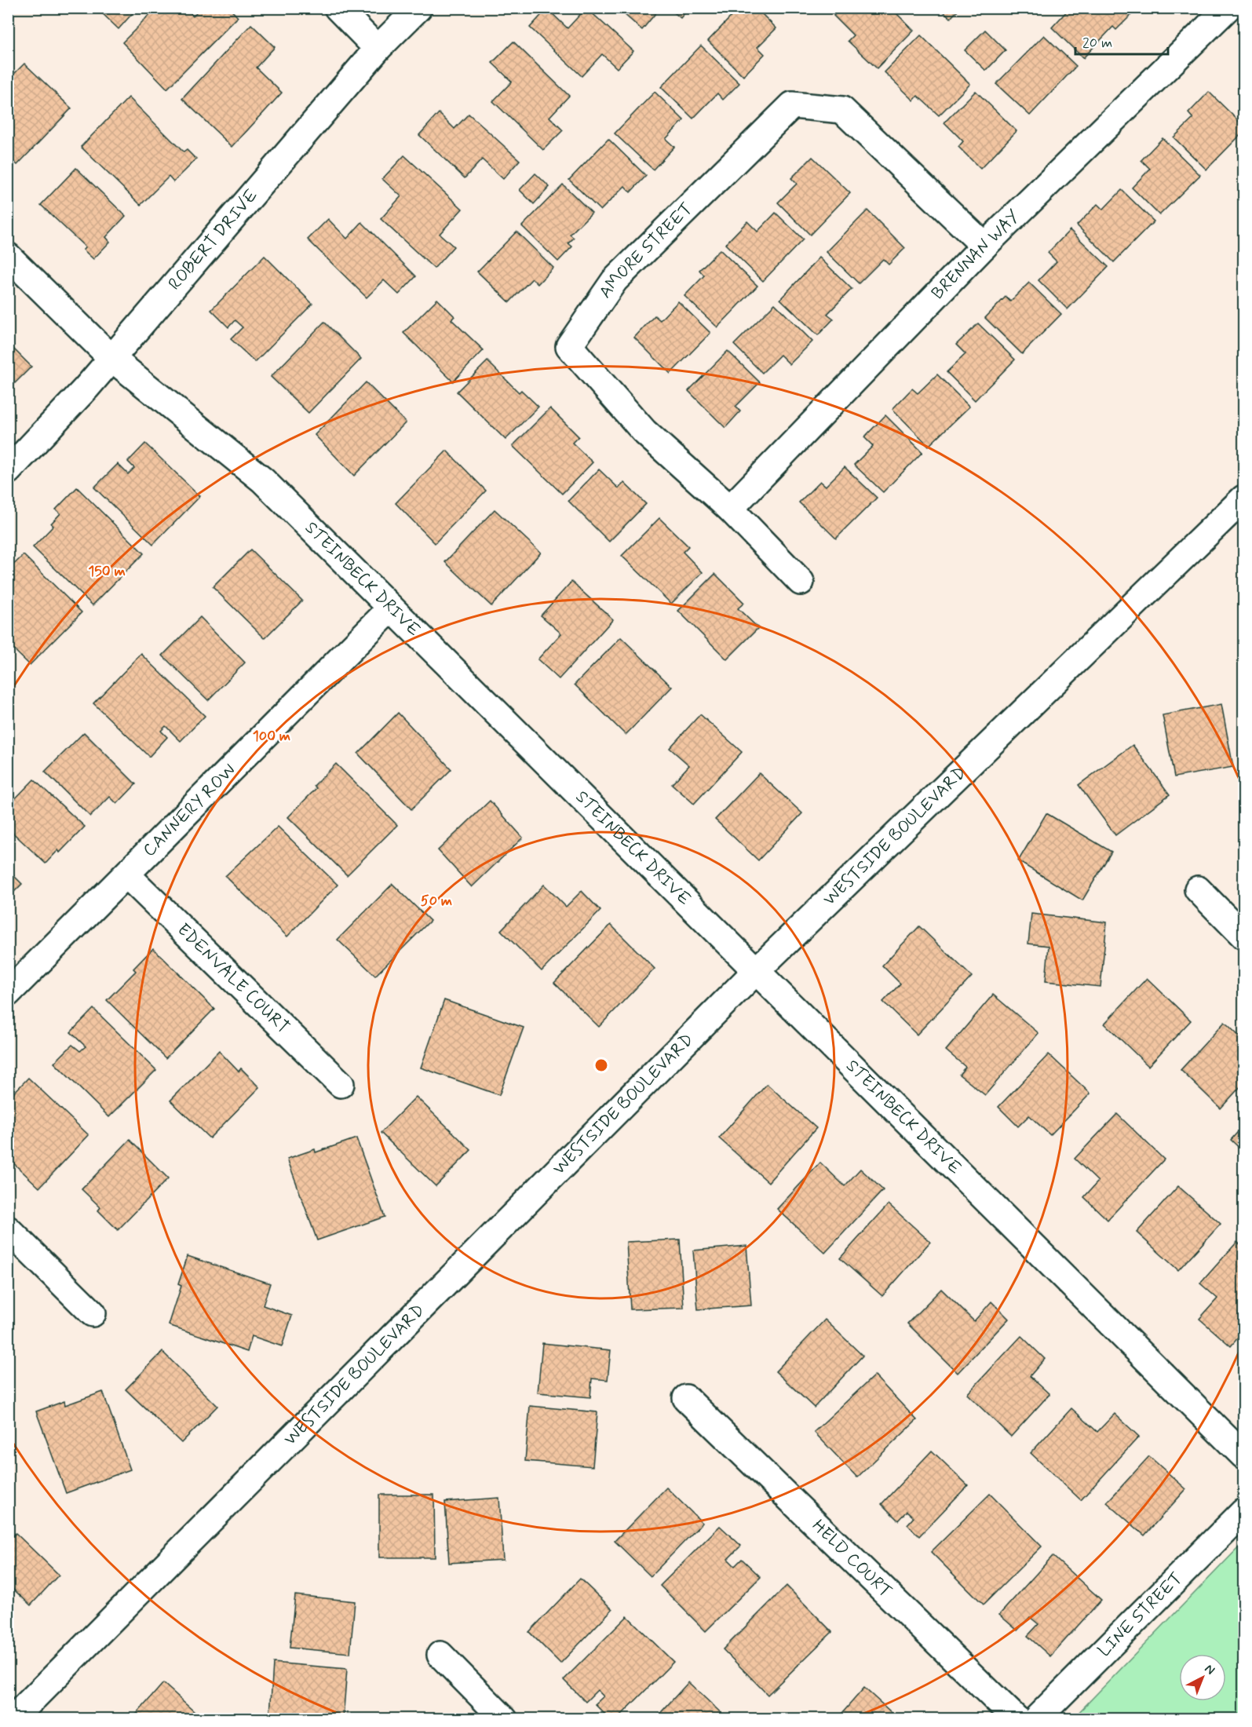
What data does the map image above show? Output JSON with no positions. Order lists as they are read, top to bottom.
{
  "streets": {
    "street": [
      "ROBERT DRIVE",
      "AMORE STREET",
      "BRENNAN WAY",
      "STEINBECK DRIVE",
      "CANNERY ROW",
      "WESTSIDE BOULEVARD",
      "EDENVALE COURT",
      "HELD COURT",
      "LINE STREET"
    ]
  },
  "crossings": [
    ["ROBERT DRIVE", "STEINBECK DRIVE"],
    ["AMORE STREET", "BRENNAN WAY"],
    ["STEINBECK DRIVE", "CANNERY ROW"],
    ["STEINBECK DRIVE", "WESTSIDE BOULEVARD"],
    ["CANNERY ROW", "EDENVALE COURT"]
  ],
  "scale_bar": "20 m",
  "north": "top right",
  "rings": ["150 m", "100 m", "50 m"]
}
